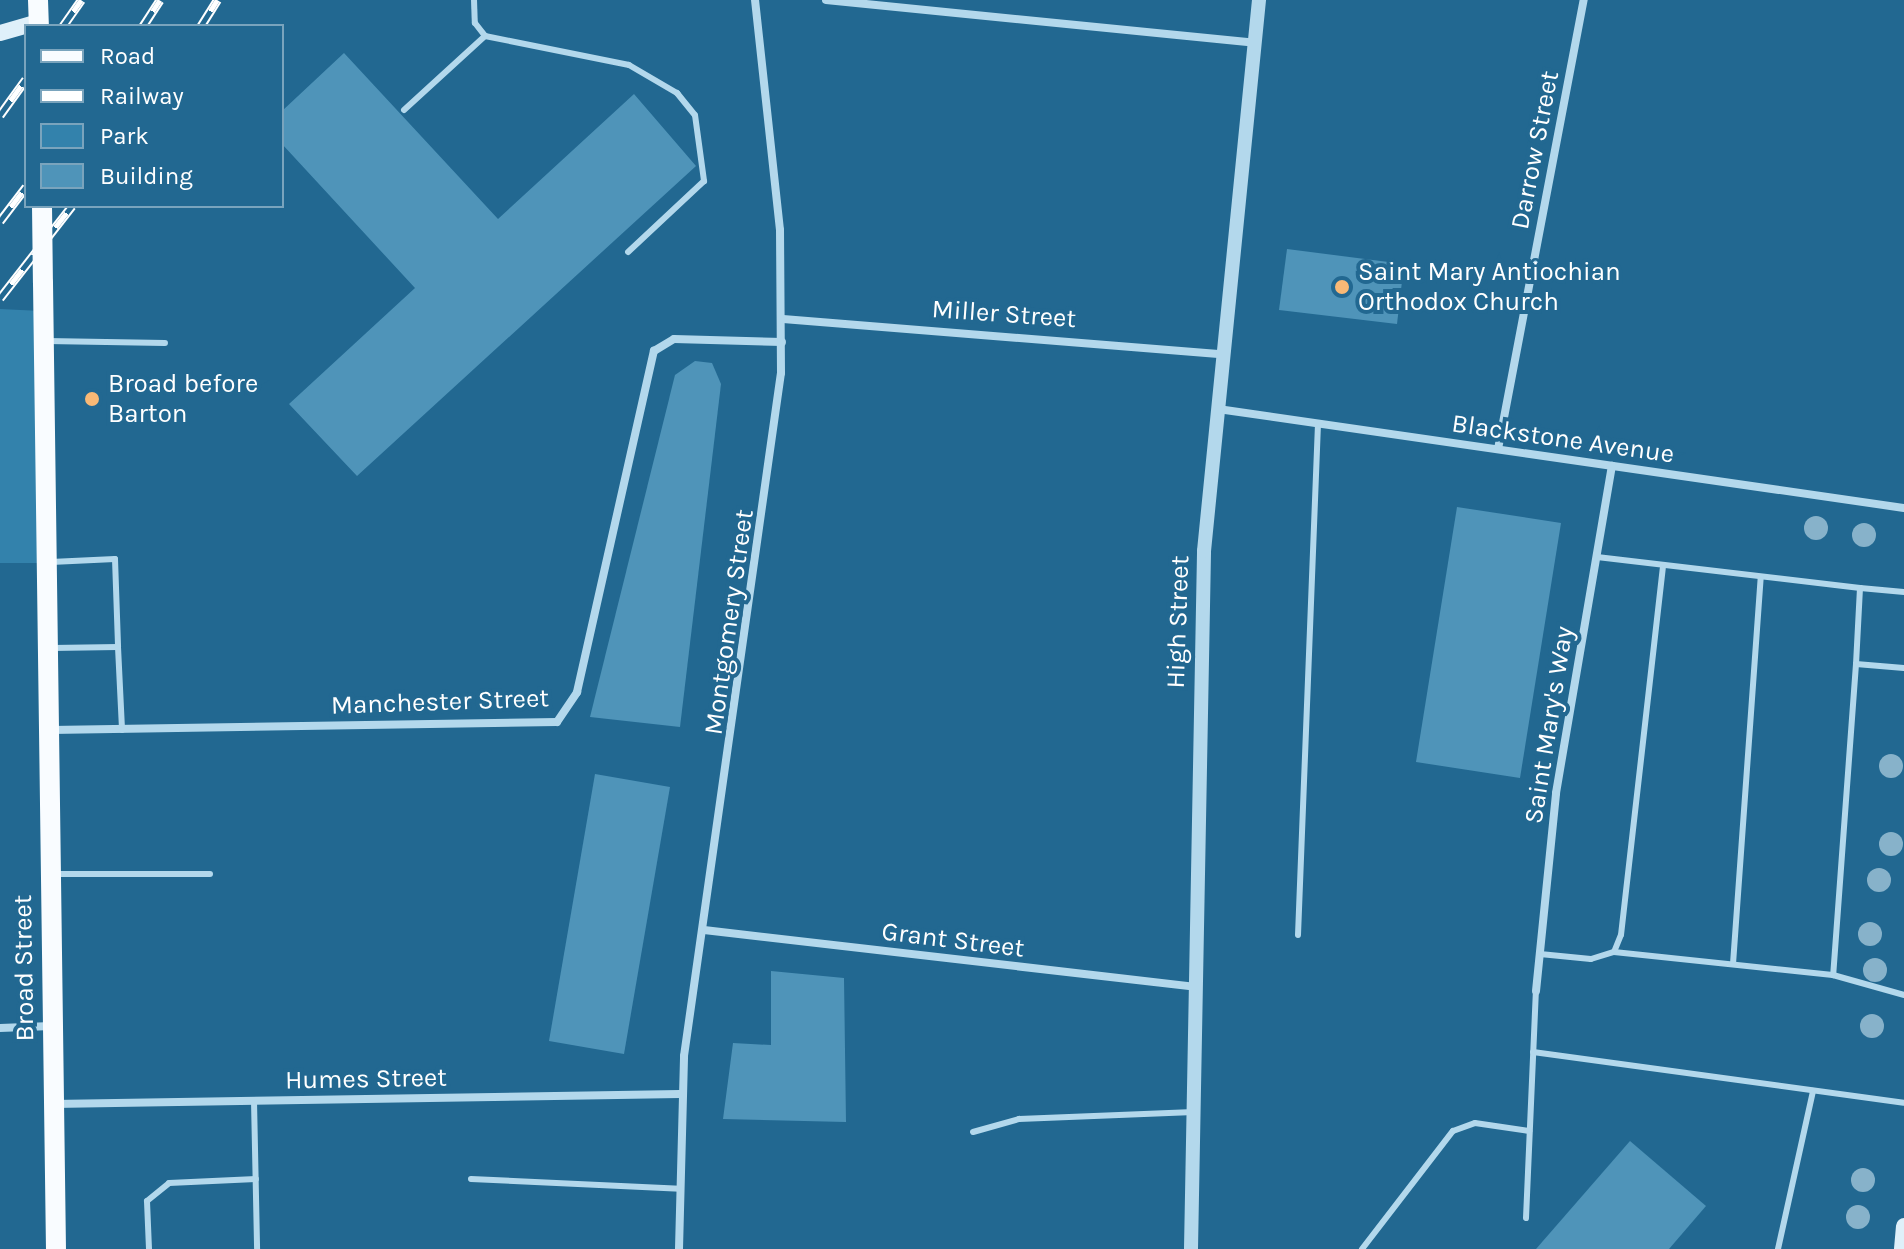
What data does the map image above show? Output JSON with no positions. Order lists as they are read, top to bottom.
{
  "streets": {
    "main road": ["Broad Street"],
    "street": [
      "Darrow Street",
      "Miller Street",
      "Blackstone Avenue",
      "Montgomery Street",
      "High Street",
      "Manchester Street",
      "Saint Mary's Way",
      "Grant Street",
      "Humes Street"
    ]
  },
  "crossings": [
    ["Darrow Street", "Blackstone Avenue"],
    ["Miller Street", "Montgomery Street"],
    ["Miller Street", "High Street"],
    ["Blackstone Avenue", "High Street"],
    ["Blackstone Avenue", "Saint Mary's Way"],
    ["Montgomery Street", "Manchester Street"],
    ["Montgomery Street", "Grant Street"],
    ["Montgomery Street", "Humes Street"],
    ["High Street", "Grant Street"],
    ["Manchester Street", "Broad Street"],
    ["Broad Street", "Humes Street"]
  ],
  "places": ["Saint Mary Antiochian Orthodox Church", "Broad before Barton"],
  "legend": [
    "Road",
    "Railway",
    "Park",
    "Building"
  ]
}
